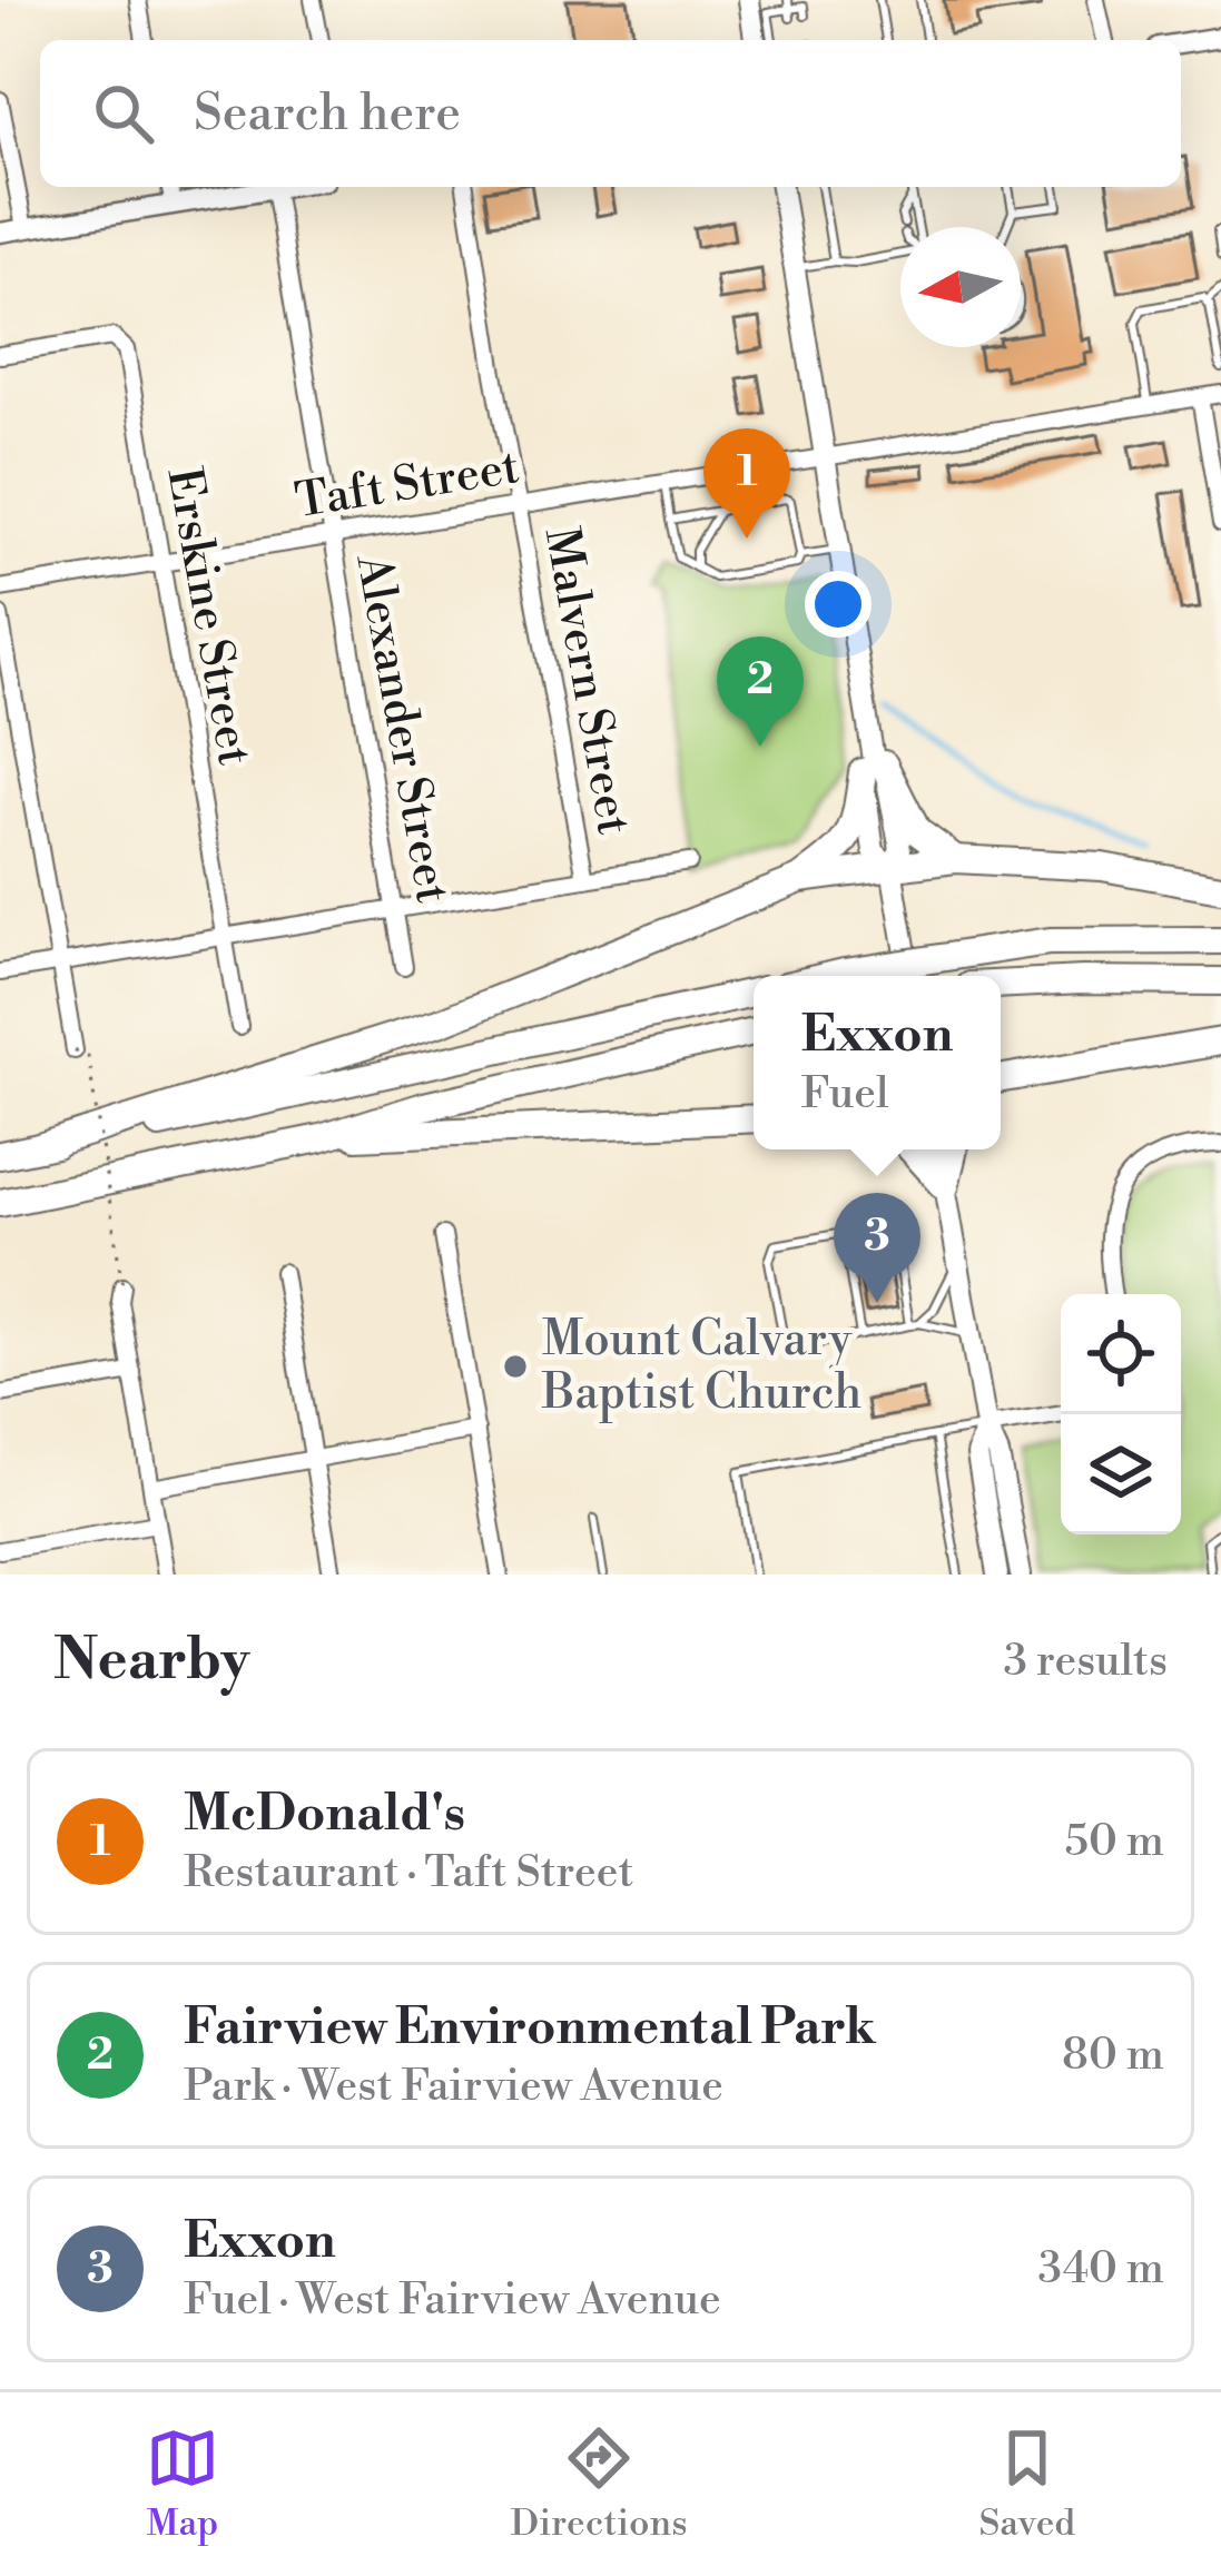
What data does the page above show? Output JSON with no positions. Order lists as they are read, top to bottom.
{
  "streets": {
    "street": [
      "Taft Street",
      "Erskine Street",
      "Malvern Street",
      "Alexander Street"
    ]
  },
  "crossings": [
    ["Taft Street", "Erskine Street"],
    ["Taft Street", "Malvern Street"],
    ["Taft Street", "Alexander Street"]
  ],
  "places": ["Mount Calvary Baptist Church"],
  "north": "left",
  "page": {
    "search": "Search here",
    "pins": ["1", "2", "3"],
    "popup": ["Exxon", "Fuel"],
    "heading": ["Nearby", "3 results"],
    "list": [
      {
        "mark": "1",
        "name": "McDonald's",
        "note": "Restaurant · Taft Street",
        "value": "50 m"
      },
      {
        "mark": "2",
        "name": "Fairview Environmental Park",
        "note": "Park · West Fairview Avenue",
        "value": "80 m"
      },
      {
        "mark": "3",
        "name": "Exxon",
        "note": "Fuel · West Fairview Avenue",
        "value": "340 m"
      }
    ],
    "nav": ["Map", "Directions", "Saved"]
  }
}
